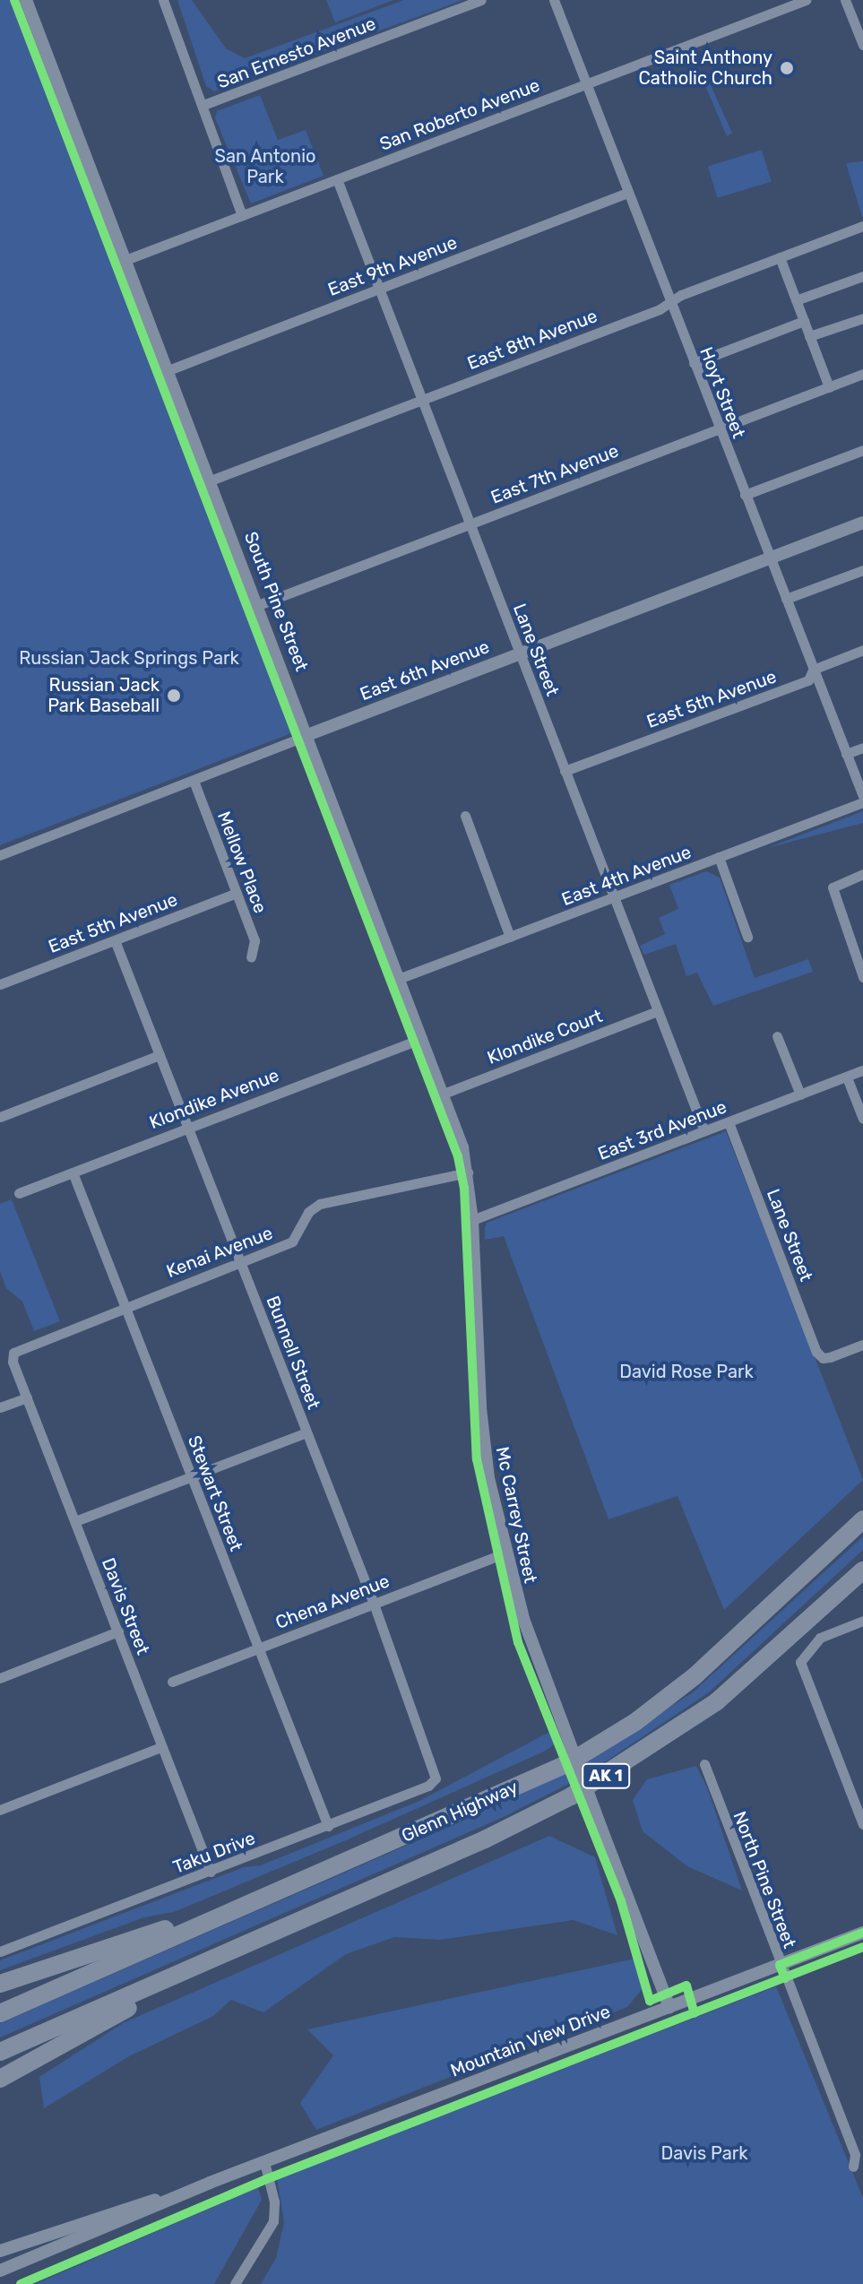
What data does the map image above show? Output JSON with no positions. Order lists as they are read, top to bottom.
{
  "streets": {
    "highway": ["AK 1", "Glenn Highway"],
    "street": [
      "San Ernesto Avenue",
      "San Roberto Avenue",
      "East 9th Avenue",
      "East 8th Avenue",
      "Hoyt Street",
      "East 7th Avenue",
      "South Pine Street",
      "Lane Street",
      "East 6th Avenue",
      "East 5th Avenue",
      "Mellow Place",
      "East 4th Avenue",
      "Klondike Court",
      "Klondike Avenue",
      "East 3rd Avenue",
      "Kenai Avenue",
      "Bunnell Street",
      "Stewart Street",
      "Mc Carrey Street",
      "Chena Avenue",
      "Davis Street",
      "Taku Drive",
      "North Pine Street",
      "Mountain View Drive"
    ]
  },
  "crossings": [
    ["San Roberto Avenue", "Hoyt Street"],
    ["San Roberto Avenue", "South Pine Street"],
    ["San Roberto Avenue", "Lane Street"],
    ["East 9th Avenue", "Hoyt Street"],
    ["East 9th Avenue", "South Pine Street"],
    ["East 9th Avenue", "Lane Street"],
    ["East 8th Avenue", "Hoyt Street"],
    ["East 8th Avenue", "South Pine Street"],
    ["East 8th Avenue", "Lane Street"],
    ["Hoyt Street", "East 7th Avenue"],
    ["Hoyt Street", "East 6th Avenue"],
    ["Hoyt Street", "East 5th Avenue"],
    ["East 7th Avenue", "South Pine Street"],
    ["East 7th Avenue", "Lane Street"],
    ["South Pine Street", "East 6th Avenue"],
    ["South Pine Street", "East 4th Avenue"],
    ["South Pine Street", "Klondike Court"],
    ["South Pine Street", "Klondike Avenue"],
    ["South Pine Street", "East 3rd Avenue"],
    ["South Pine Street", "Kenai Avenue"],
    ["South Pine Street", "Mc Carrey Street"],
    ["Lane Street", "East 6th Avenue"],
    ["Lane Street", "East 5th Avenue"],
    ["Lane Street", "East 4th Avenue"],
    ["Lane Street", "Klondike Court"],
    ["Lane Street", "East 3rd Avenue"],
    ["East 6th Avenue", "Mellow Place"],
    ["East 5th Avenue", "Mellow Place"],
    ["East 5th Avenue", "Bunnell Street"],
    ["Klondike Avenue", "Bunnell Street"],
    ["Klondike Avenue", "Stewart Street"],
    ["East 3rd Avenue", "Mc Carrey Street"],
    ["Kenai Avenue", "Bunnell Street"],
    ["Kenai Avenue", "Stewart Street"],
    ["Kenai Avenue", "Davis Street"],
    ["Bunnell Street", "Chena Avenue"],
    ["Bunnell Street", "Taku Drive"],
    ["Stewart Street", "Chena Avenue"],
    ["Stewart Street", "Taku Drive"],
    ["Mc Carrey Street", "Chena Avenue"],
    ["Mc Carrey Street", "Mountain View Drive"],
    ["Davis Street", "Taku Drive"],
    ["North Pine Street", "Mountain View Drive"]
  ],
  "parks": [
    "San Antonio Park",
    "Russian Jack Springs Park",
    "David Rose Park",
    "Davis Park"
  ],
  "places": ["Saint Anthony Catholic Church", "Russian Jack Park Baseball"]
}
